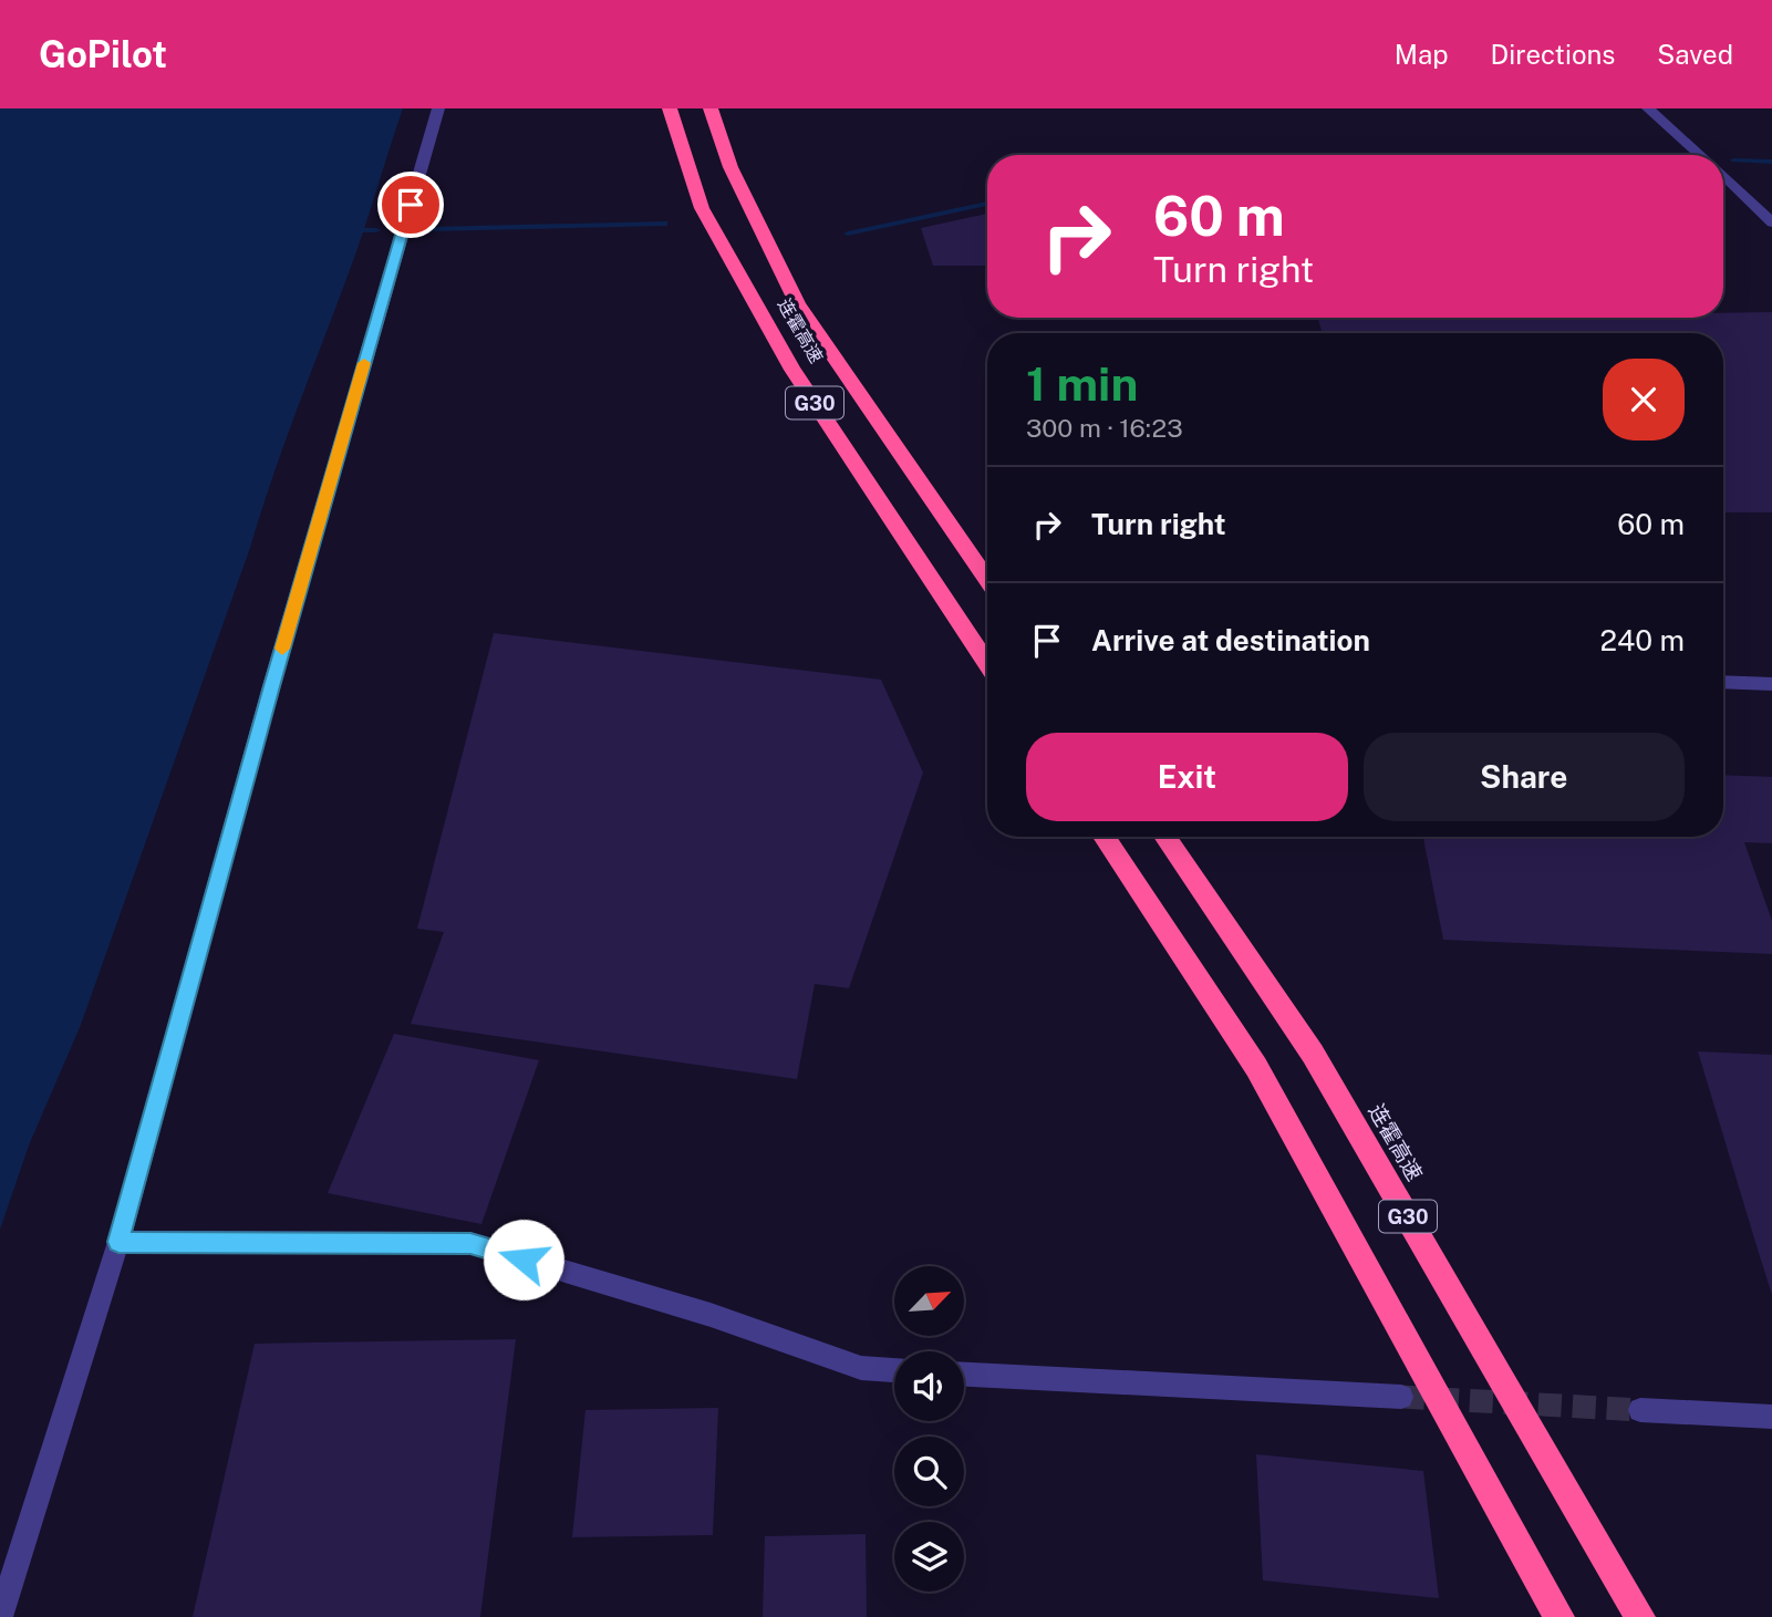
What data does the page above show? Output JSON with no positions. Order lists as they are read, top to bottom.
{
  "streets": {
    "highway": ["连霍高速", "G30"]
  },
  "north": "top right",
  "page": {
    "header": "GoPilot",
    "nav": ["Map", "Directions", "Saved"],
    "turn": ["60 m", "Turn right"],
    "heading": ["1 min", "300 m · 16:23"],
    "list": [
      {
        "name": "Turn right",
        "value": "60 m"
      },
      {
        "name": "Arrive at destination",
        "value": "240 m"
      }
    ],
    "buttons": ["Exit", "Share"]
  }
}
